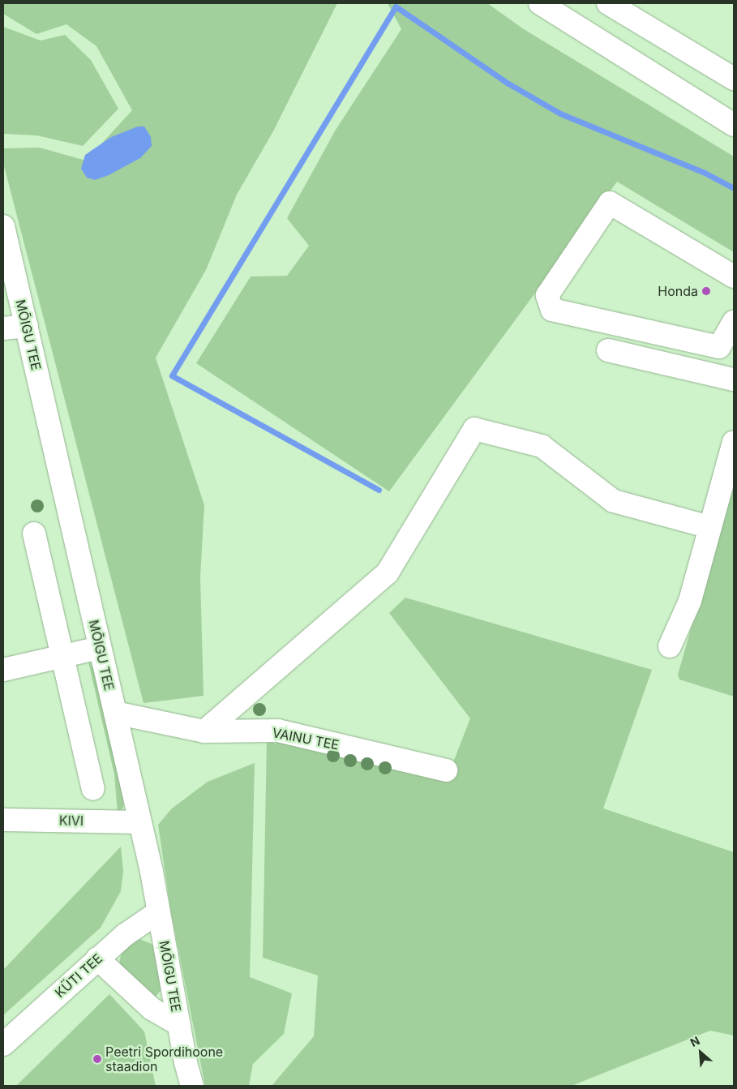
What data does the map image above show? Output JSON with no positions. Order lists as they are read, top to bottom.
{
  "streets": {
    "main road": [
      "MÕIGU TEE",
      "VAINU TEE",
      "KIVI",
      "KÜTI TEE"
    ]
  },
  "crossings": [
    ["MÕIGU TEE", "VAINU TEE"],
    ["MÕIGU TEE", "KIVI"],
    ["MÕIGU TEE", "KÜTI TEE"]
  ],
  "places": ["Honda", "Peetri Spordihoone staadion"],
  "north": "top left"
}
